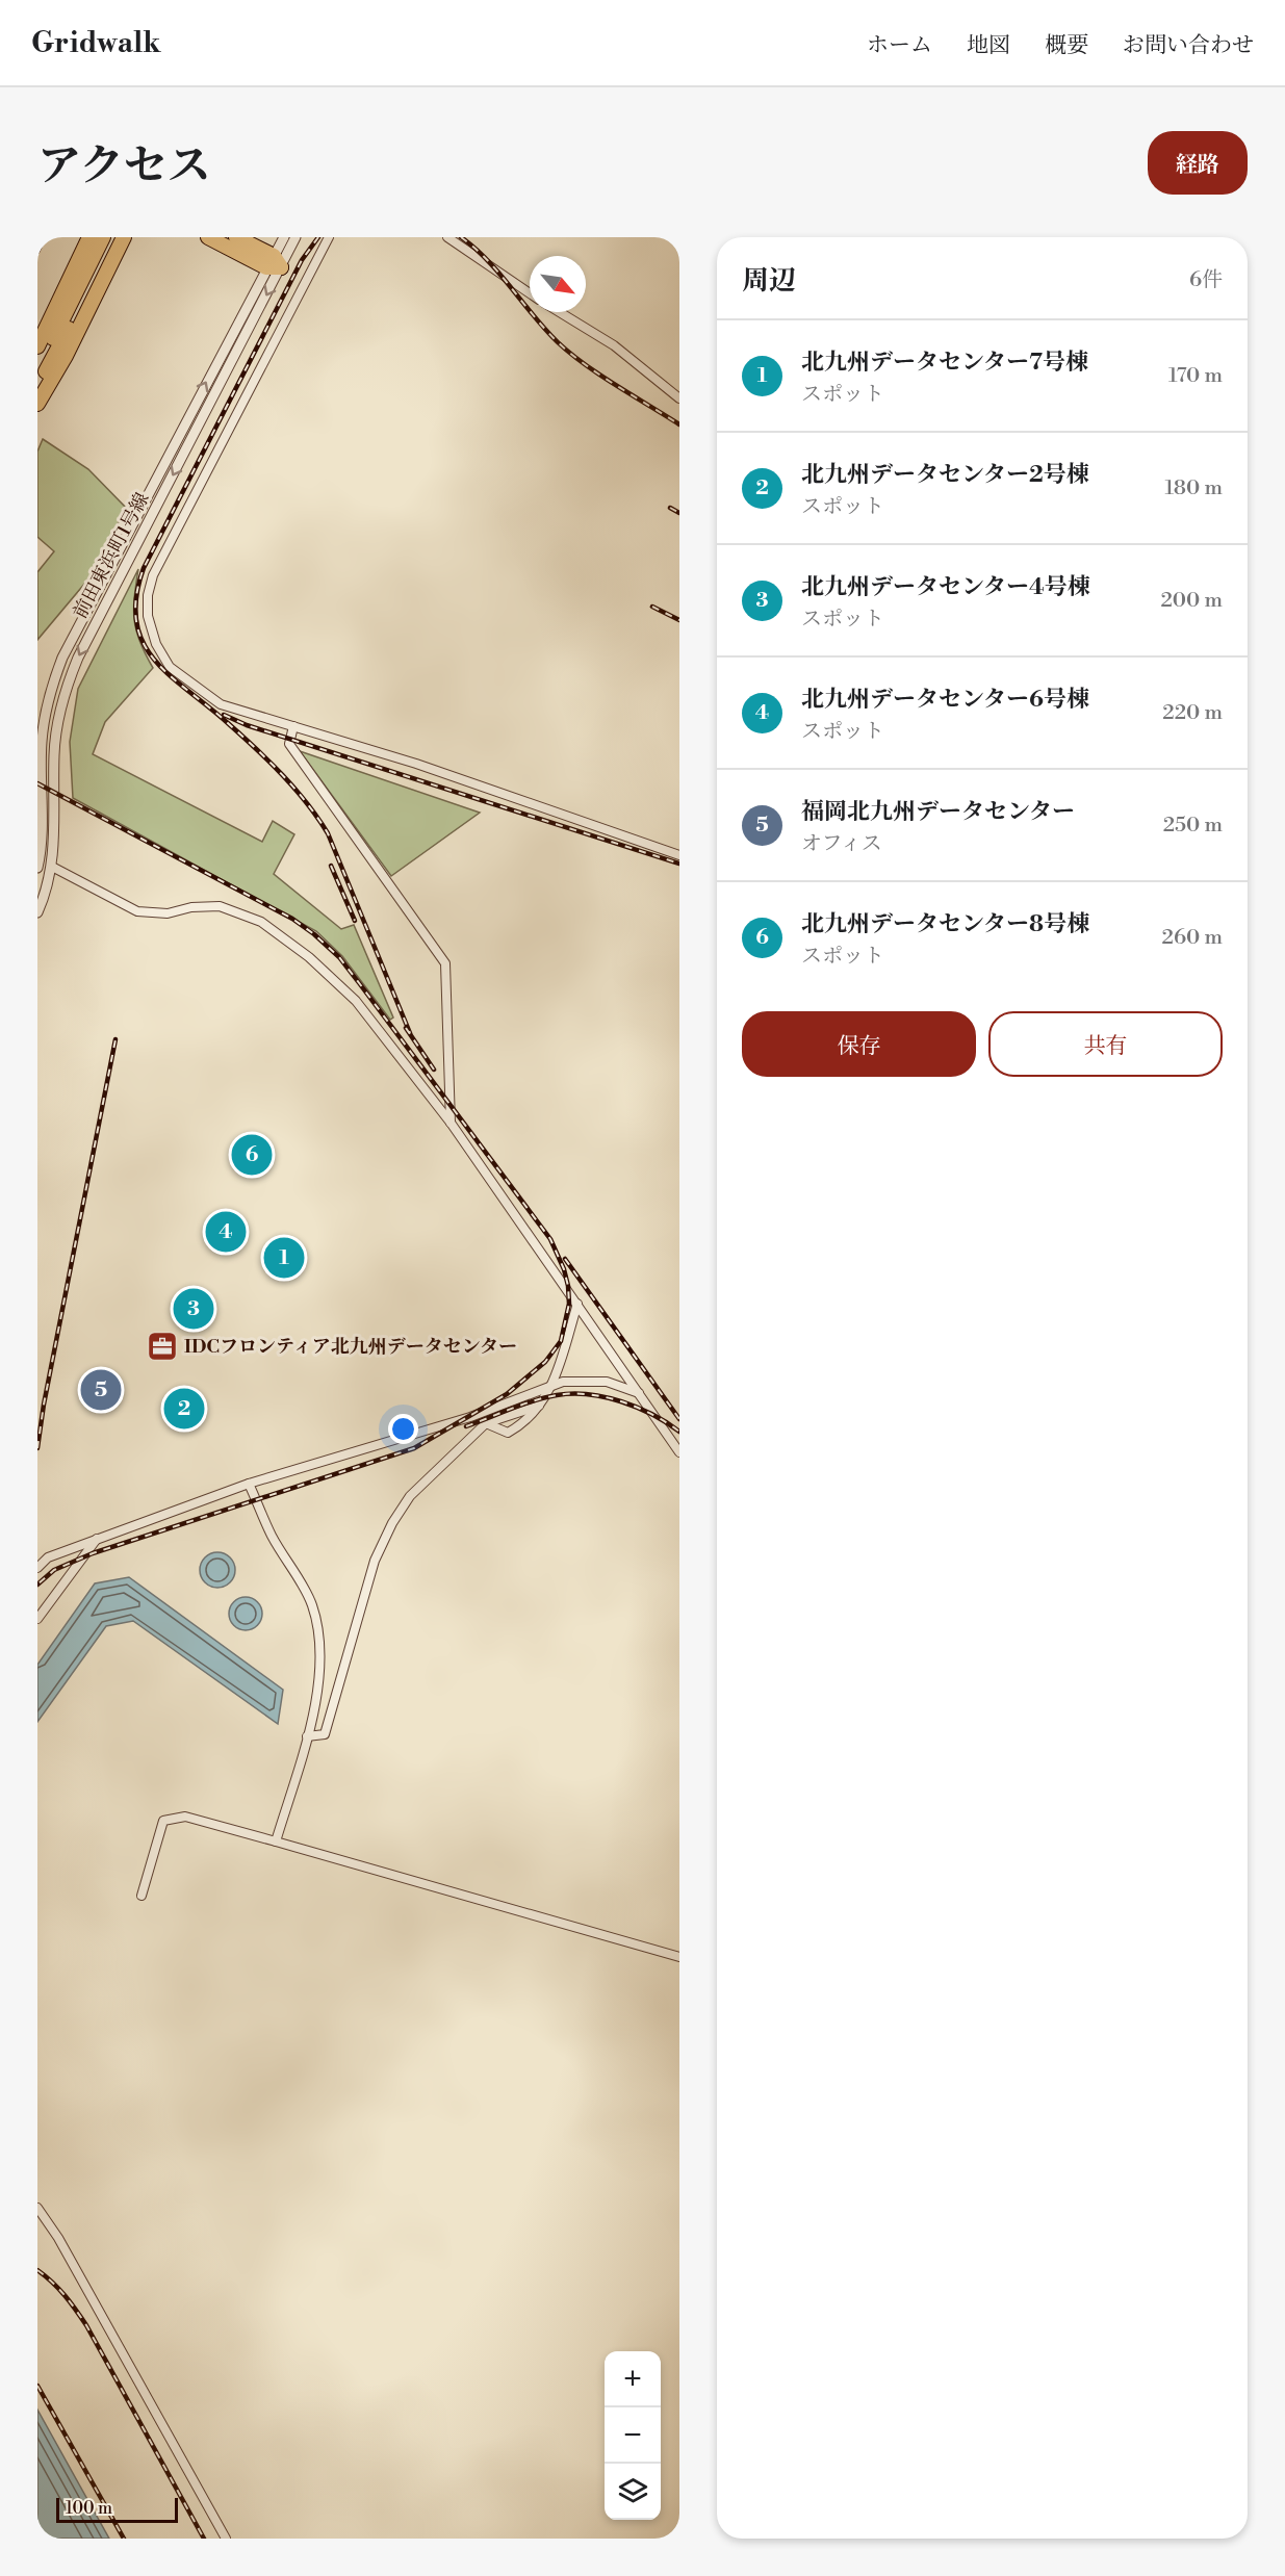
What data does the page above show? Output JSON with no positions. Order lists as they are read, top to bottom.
{
  "streets": {
    "street": ["前田東浜町1号線"]
  },
  "places": {
    "office": ["IDCフロンティア北九州データセンター"]
  },
  "scale_bar": "100 m",
  "north": "bottom right",
  "page": {
    "header": "Gridwalk",
    "nav": [
      "ホーム",
      "地図",
      "概要",
      "お問い合わせ"
    ],
    "title": "アクセス",
    "buttons": [
      "経路",
      ["保存", "共有"]
    ],
    "heading": ["周辺", "6件"],
    "list": [
      {
        "mark": "1",
        "name": "北九州データセンター7号棟",
        "note": "スポット",
        "value": "170 m"
      },
      {
        "mark": "2",
        "name": "北九州データセンター2号棟",
        "note": "スポット",
        "value": "180 m"
      },
      {
        "mark": "3",
        "name": "北九州データセンター4号棟",
        "note": "スポット",
        "value": "200 m"
      },
      {
        "mark": "4",
        "name": "北九州データセンター6号棟",
        "note": "スポット",
        "value": "220 m"
      },
      {
        "mark": "5",
        "name": "福岡北九州データセンター",
        "note": "オフィス",
        "value": "250 m"
      },
      {
        "mark": "6",
        "name": "北九州データセンター8号棟",
        "note": "スポット",
        "value": "260 m"
      }
    ],
    "pins": [
      "6",
      "4",
      "1",
      "3",
      "5",
      "2"
    ],
    "map_buttons": ["+", "−"],
    "scale": "100 m"
  }
}
